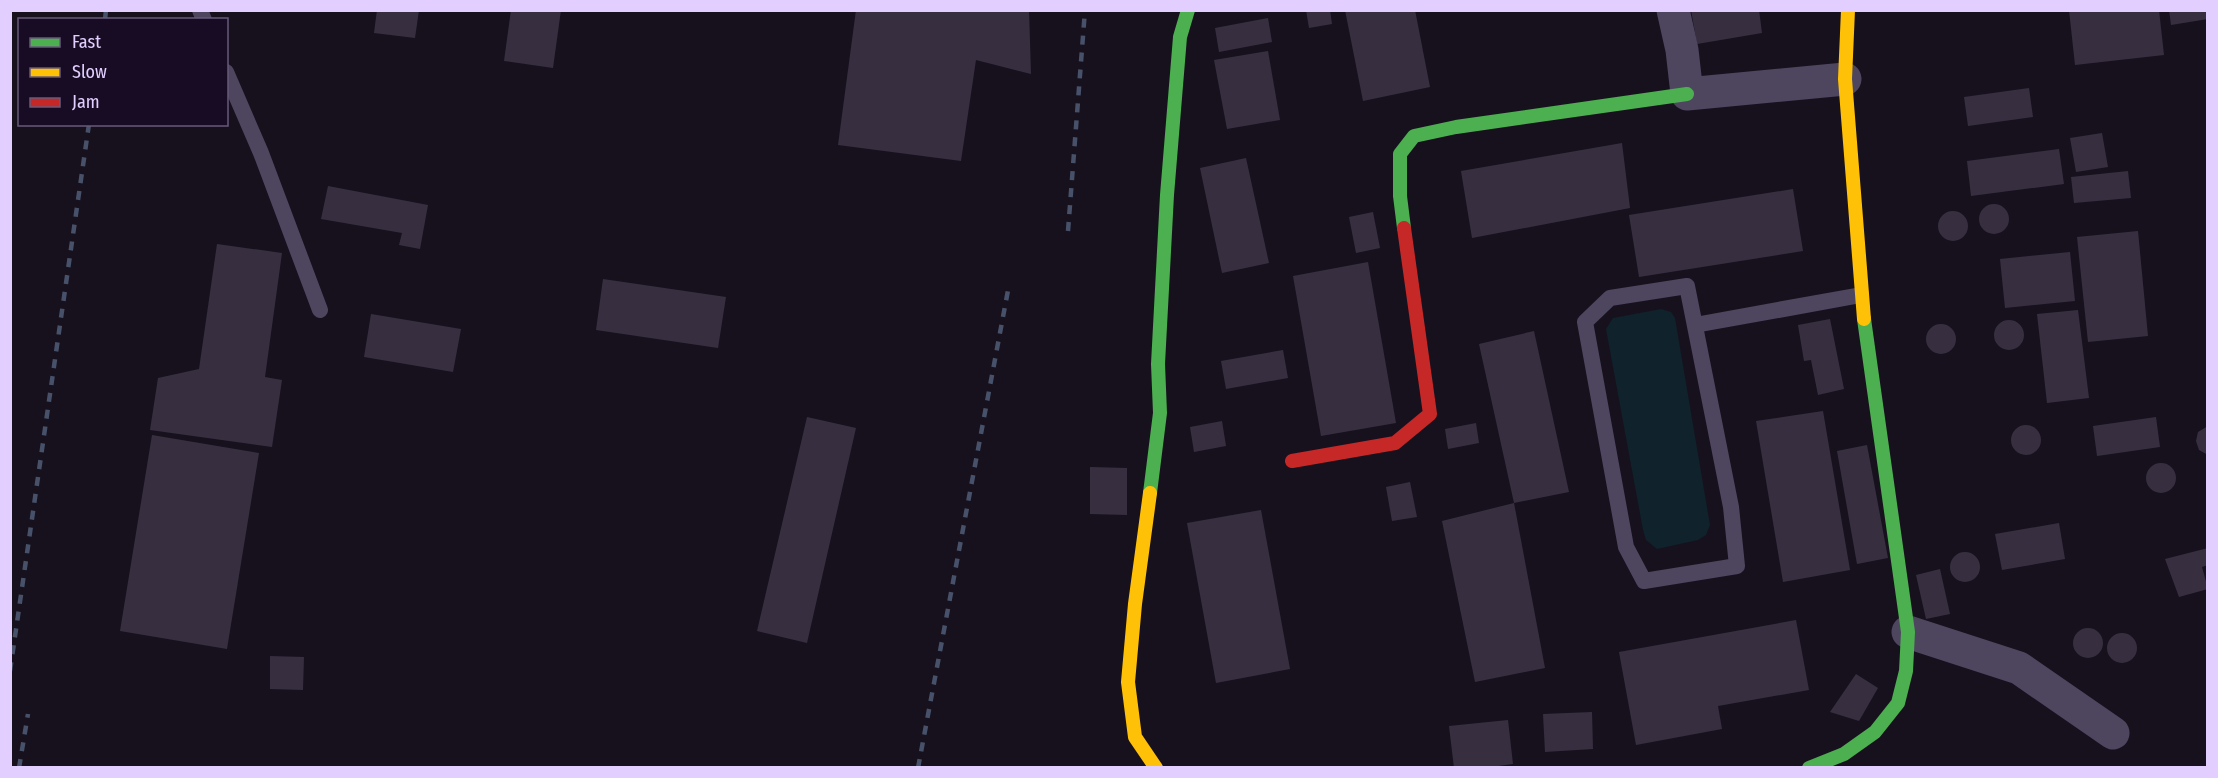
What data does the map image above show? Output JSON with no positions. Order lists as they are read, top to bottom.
{
  "legend": ["Fast", "Slow", "Jam"]
}
